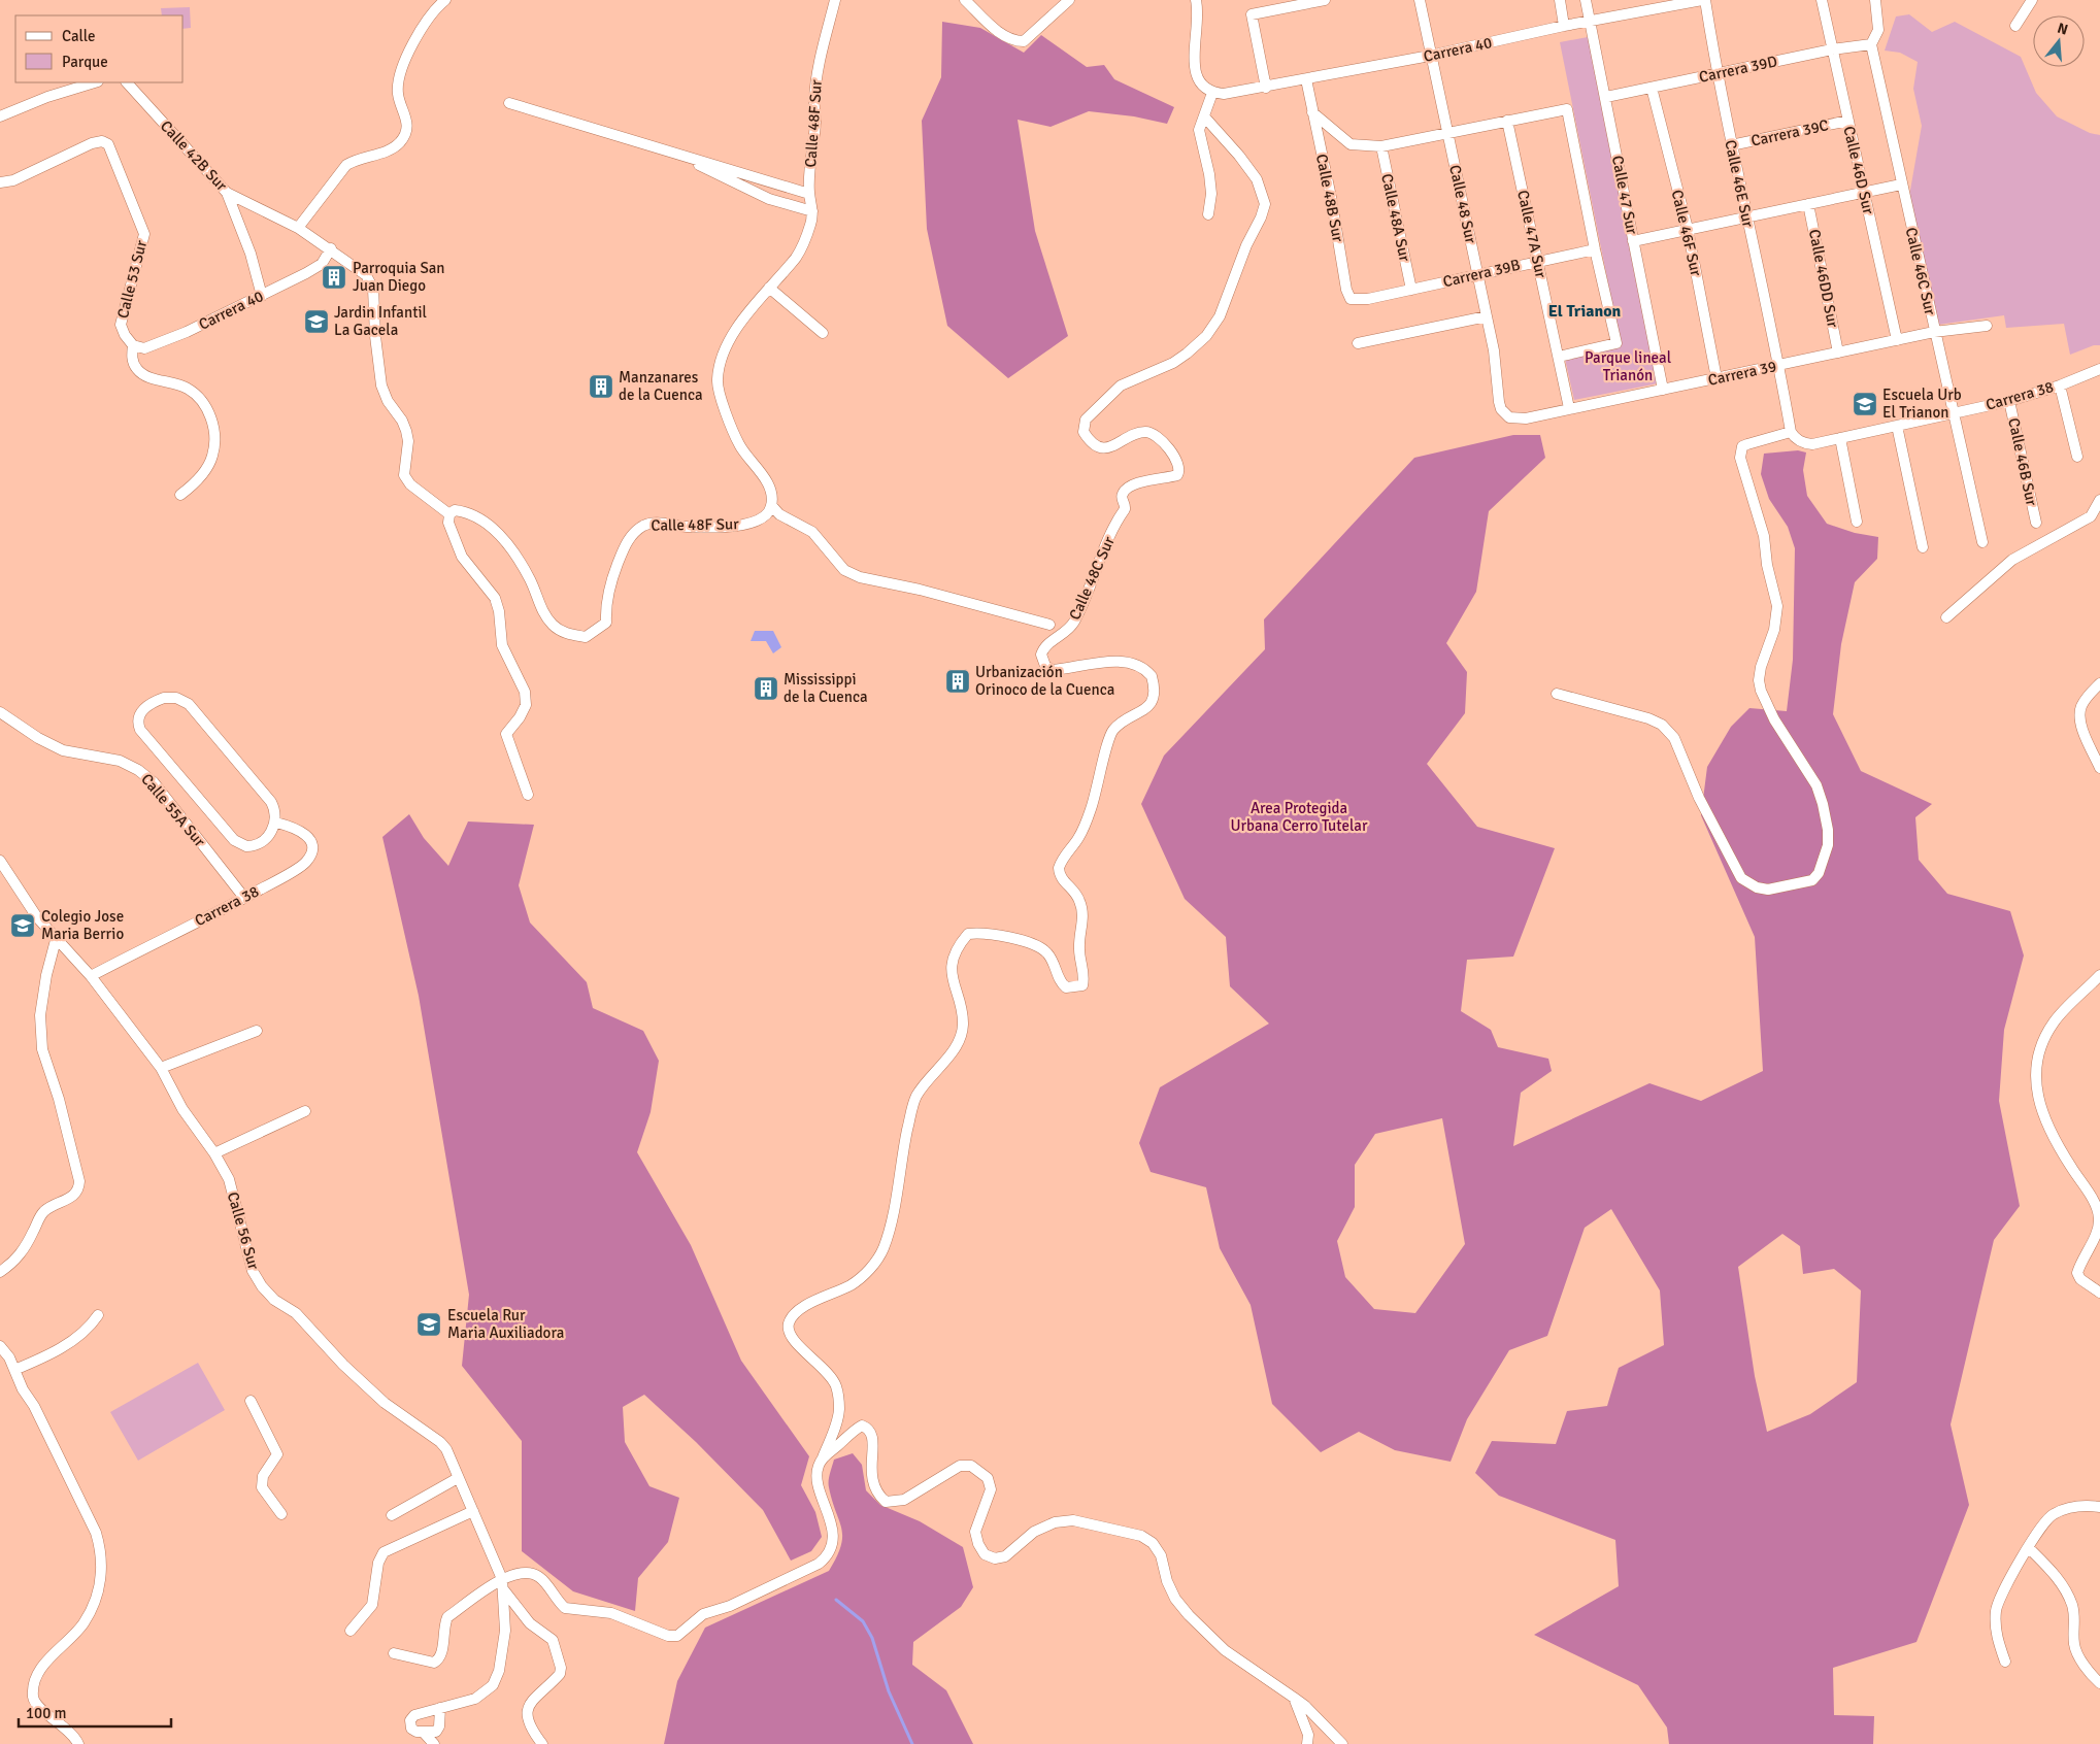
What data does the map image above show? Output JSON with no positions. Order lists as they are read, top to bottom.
{
  "streets": {
    "street": [
      "Carrera 40",
      "Carrera 39D",
      "Calle 48F Sur",
      "Carrera 39C",
      "Calle 42B Sur",
      "Calle 46D Sur",
      "Calle 46E Sur",
      "Calle 47 Sur",
      "Calle 48B Sur",
      "Calle 48 Sur",
      "Calle 48A Sur",
      "Calle 46F Sur",
      "Calle 47A Sur",
      "Calle 46C Sur",
      "Carrera 39B",
      "Calle 46DD Sur",
      "Calle 53 Sur",
      "Carrera 39",
      "Carrera 38",
      "Calle 46B Sur",
      "Calle 48C Sur",
      "Calle 55A Sur",
      "Calle 56 Sur"
    ]
  },
  "crossings": [
    ["Carrera 40", "Calle 42B Sur"],
    ["Carrera 40", "Calle 46E Sur"],
    ["Carrera 40", "Calle 47 Sur"],
    ["Carrera 40", "Calle 48B Sur"],
    ["Carrera 40", "Calle 48 Sur"],
    ["Carrera 40", "Calle 53 Sur"],
    ["Carrera 39D", "Calle 46D Sur"],
    ["Carrera 39D", "Calle 46E Sur"],
    ["Carrera 39D", "Calle 47 Sur"],
    ["Carrera 39D", "Calle 46F Sur"],
    ["Carrera 39D", "Calle 46C Sur"],
    ["Calle 48F Sur", "Calle 42B Sur"],
    ["Carrera 39C", "Calle 46D Sur"],
    ["Carrera 39C", "Calle 46E Sur"],
    ["Calle 46D Sur", "Carrera 39"],
    ["Calle 46E Sur", "Carrera 39"],
    ["Calle 47 Sur", "Carrera 39"],
    ["Calle 48B Sur", "Carrera 39B"],
    ["Calle 48 Sur", "Carrera 39B"],
    ["Calle 48 Sur", "Carrera 39"],
    ["Calle 48A Sur", "Carrera 39B"],
    ["Calle 46F Sur", "Carrera 39"],
    ["Calle 47A Sur", "Carrera 39B"],
    ["Calle 47A Sur", "Carrera 39"],
    ["Calle 46C Sur", "Carrera 39"],
    ["Calle 46C Sur", "Carrera 38"],
    ["Calle 46DD Sur", "Carrera 39"],
    ["Carrera 38", "Calle 46B Sur"],
    ["Carrera 38", "Calle 55A Sur"],
    ["Carrera 38", "Calle 56 Sur"]
  ],
  "districts": ["El Trianon"],
  "parks": ["Parque lineal Trianón", "Area Protegida Urbana Cerro Tutelar"],
  "places": {
    "building": [
      "Parroquia San Juan Diego",
      "Manzanares de la Cuenca",
      "Urbanización Orinoco de la Cuenca",
      "Mississippi de la Cuenca"
    ],
    "school or university": [
      "Jardin Infantil La Gacela",
      "Escuela Urb El Trianon",
      "Colegio Jose Maria Berrio",
      "Escuela Rur Maria Auxiliadora"
    ]
  },
  "legend": ["Calle", "Parque"],
  "scale_bar": "100 m",
  "north": "top"
}
